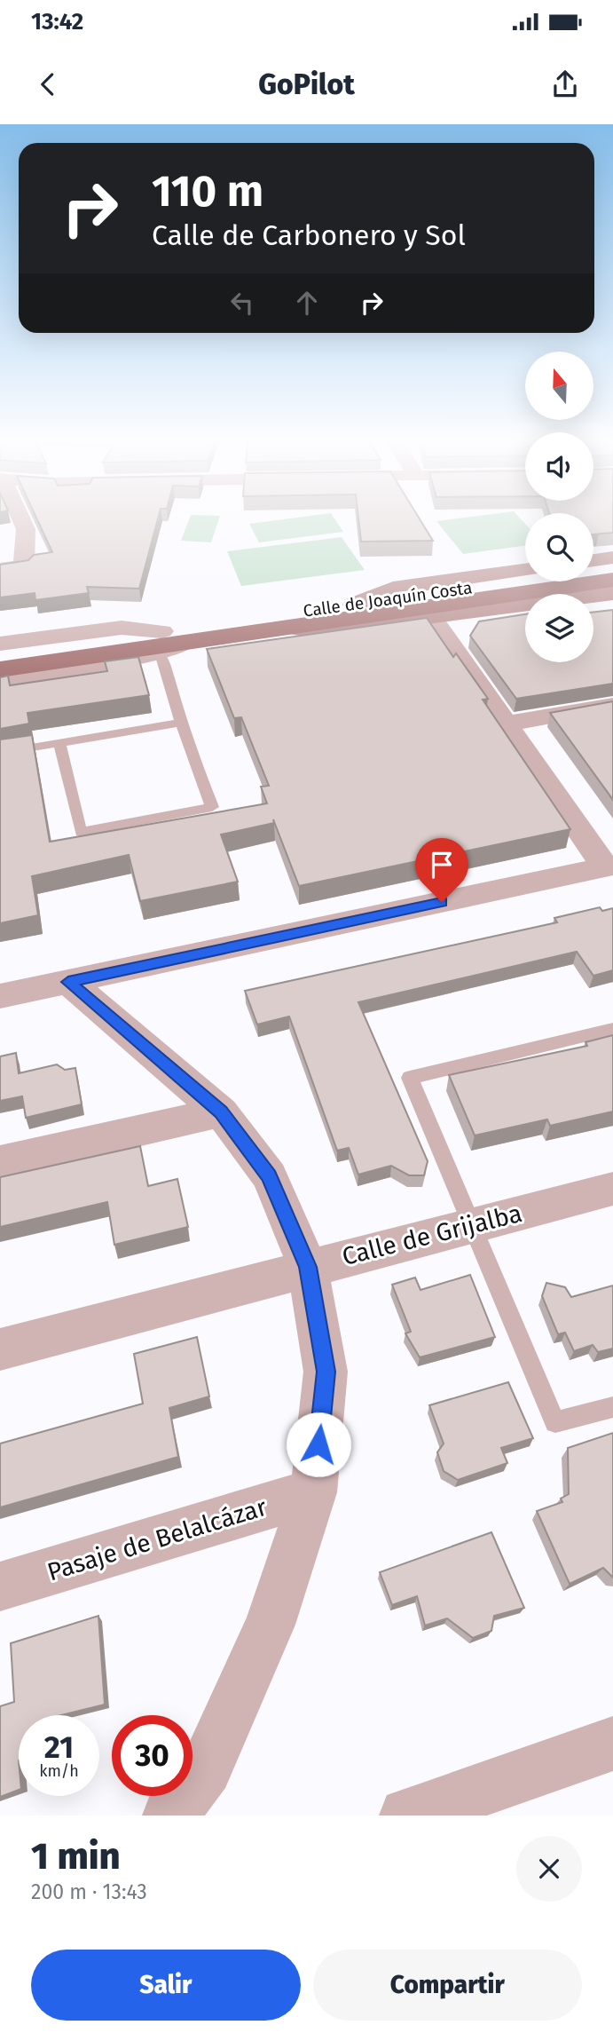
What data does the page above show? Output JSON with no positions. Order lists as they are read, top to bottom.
{
  "streets": {
    "main road": ["Calle de Joaquín Costa"],
    "street": ["Calle de Grijalba", "Pasaje de Belalcázar"]
  },
  "north": "top",
  "page": {
    "status": "13:42",
    "header": "GoPilot",
    "turn": ["110 m", "Calle de Carbonero y Sol"],
    "speed": "21 km/h",
    "limit": "30",
    "heading": ["1 min", "200 m · 13:43"],
    "buttons": ["Salir", "Compartir"]
  }
}
